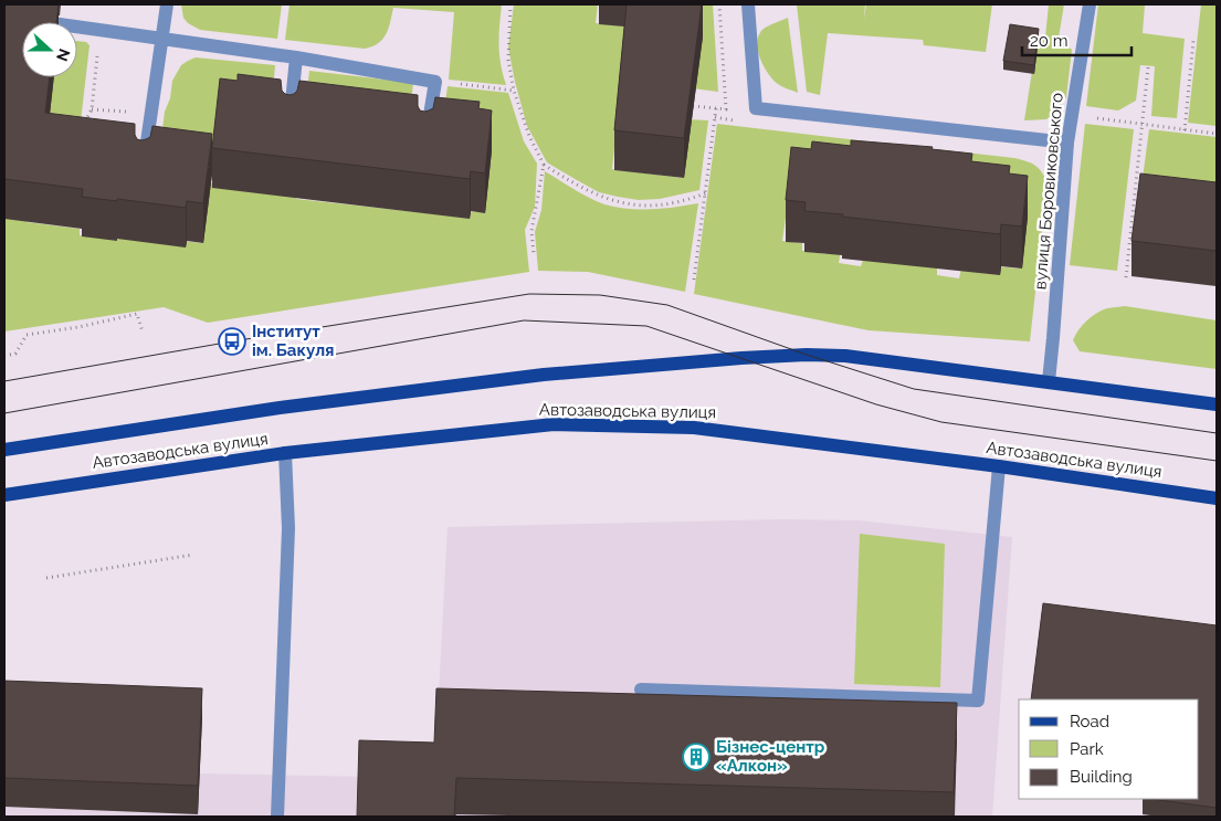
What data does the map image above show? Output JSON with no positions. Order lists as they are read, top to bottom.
{
  "streets": {
    "main road": ["Автозаводська вулиця"],
    "street": ["вулиця Боровиковського"]
  },
  "crossings": [
    ["вулиця Боровиковського", "Автозаводська вулиця"]
  ],
  "places": {
    "bus stop": ["Інститут ім. Бакуля"],
    "building": ["Бізнес-центр «Алкон»"]
  },
  "legend": ["Road", "Park", "Building"],
  "scale_bar": "20 m",
  "north": "right"
}
